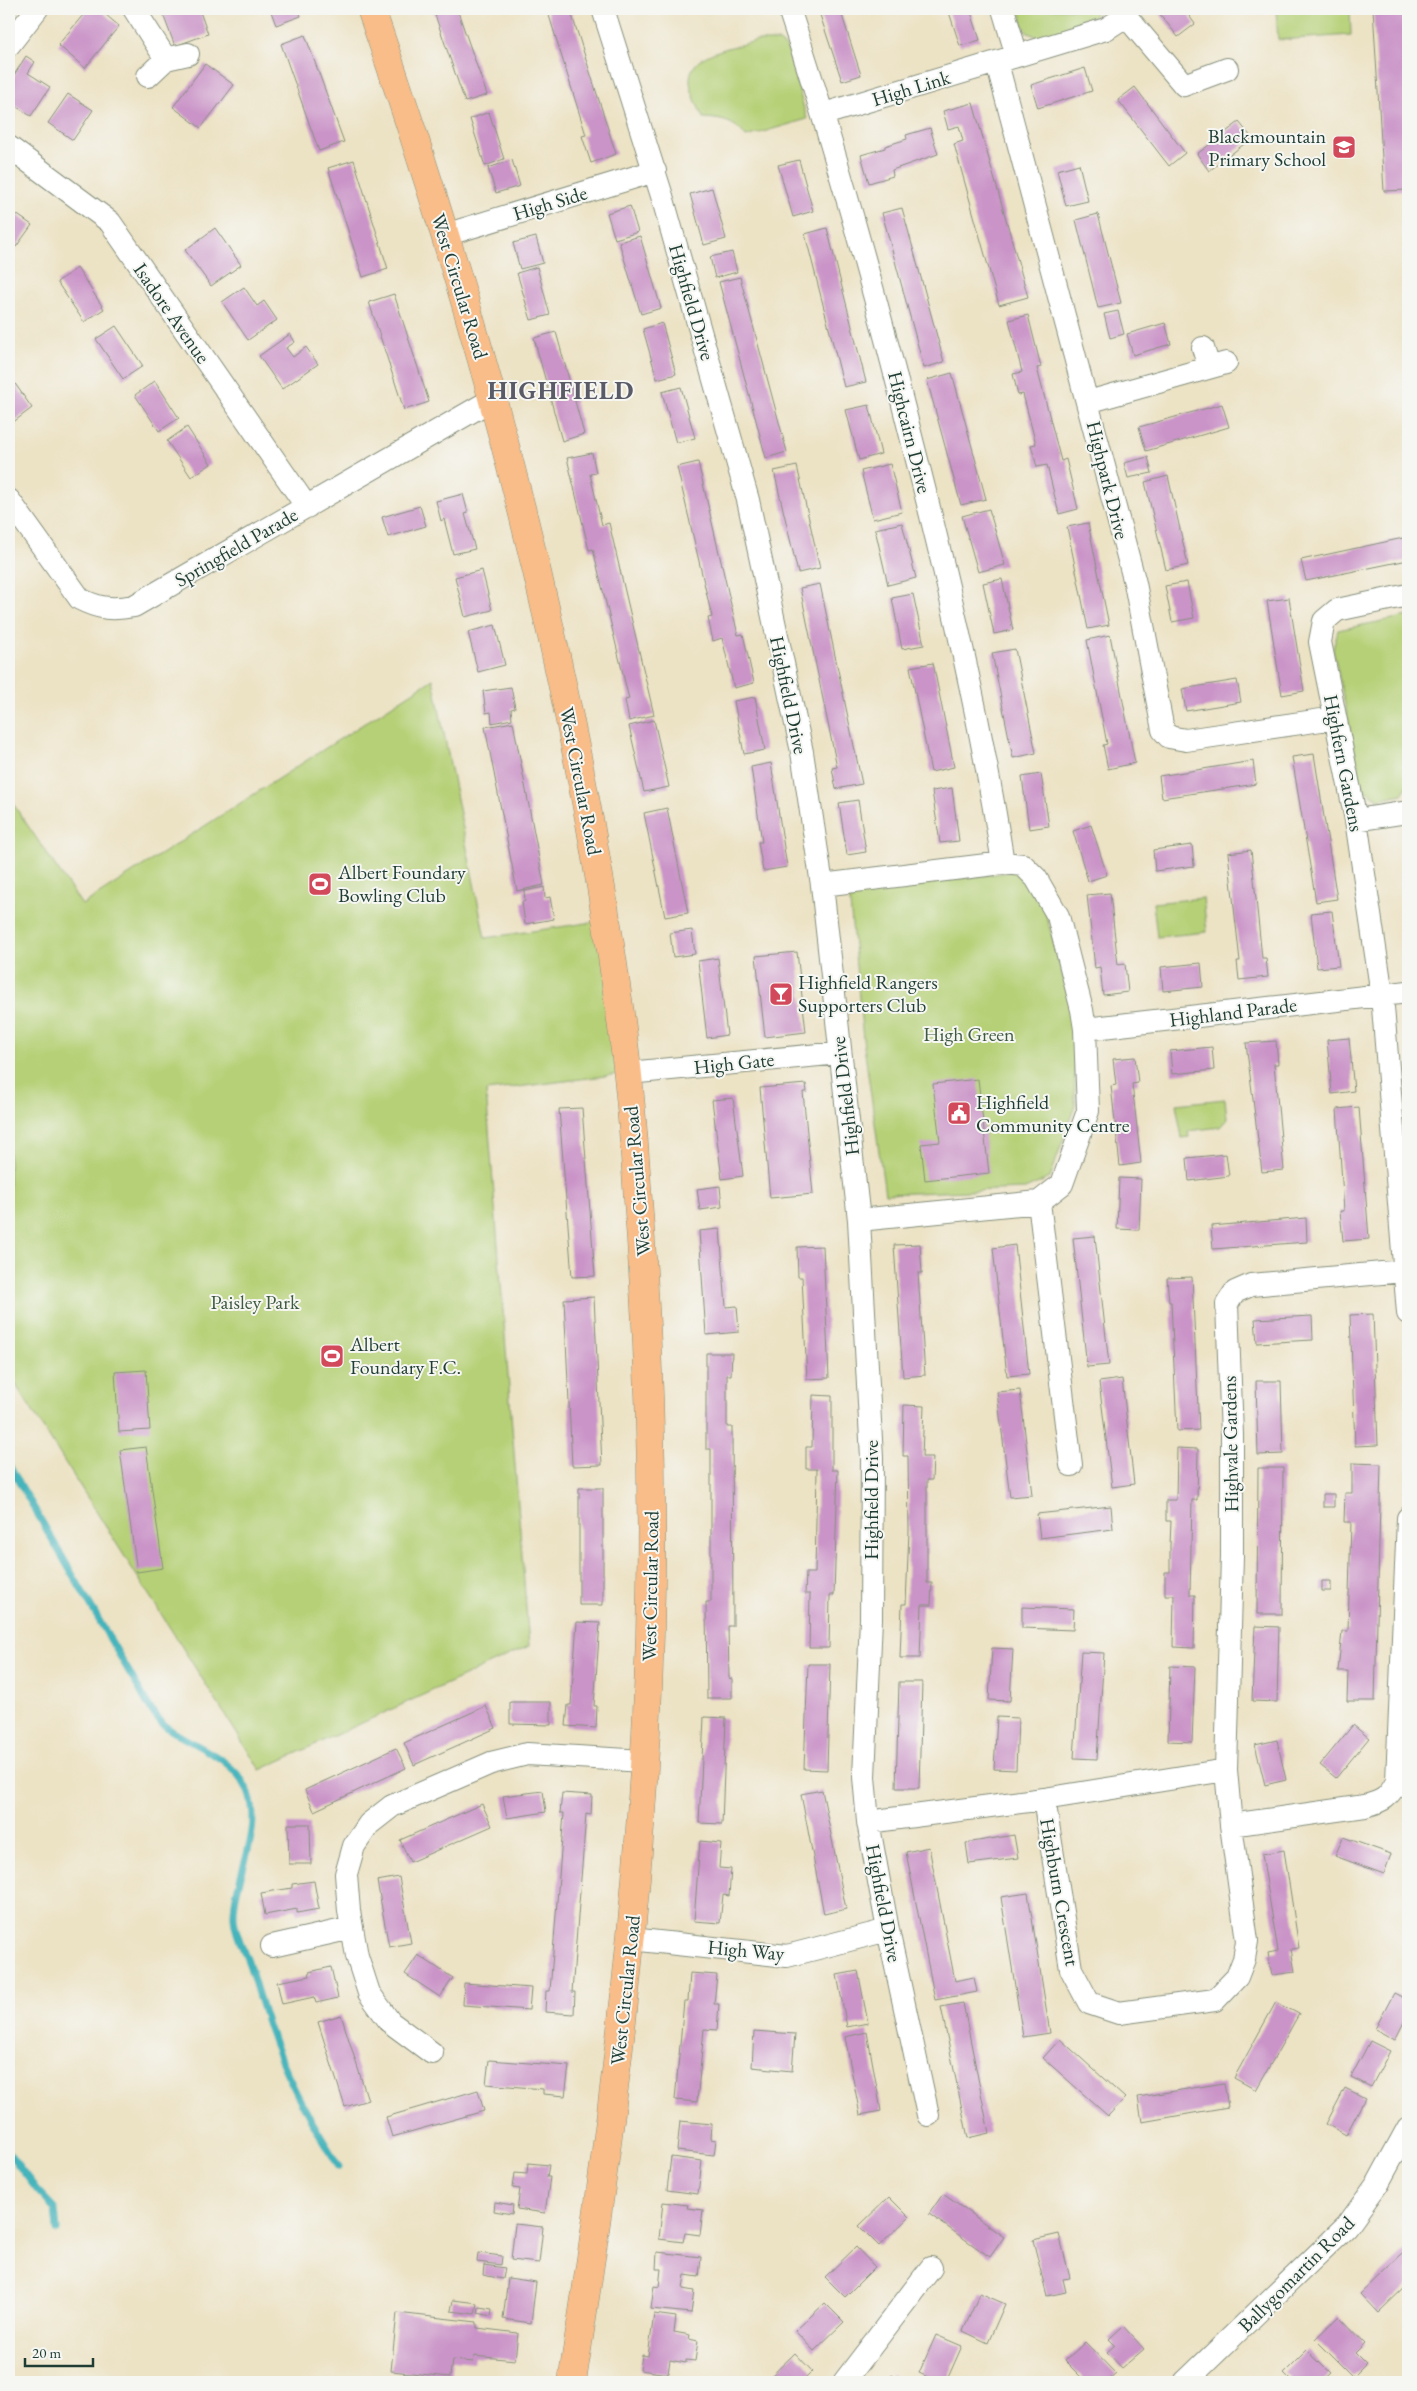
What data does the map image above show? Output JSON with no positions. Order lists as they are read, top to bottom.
{
  "streets": {
    "highway": ["West Circular Road"],
    "street": [
      "High Link",
      "High Side",
      "Highfield Drive",
      "Isadore Avenue",
      "Highcairn Drive",
      "Highpark Drive",
      "Springfield Parade",
      "Highfern Gardens",
      "Highland Parade",
      "High Gate",
      "Highvale Gardens",
      "Highburn Crescent",
      "High Way",
      "Ballygomartin Road"
    ]
  },
  "crossings": [
    ["High Link", "Highcairn Drive"],
    ["High Link", "Highpark Drive"],
    ["High Side", "West Circular Road"],
    ["High Side", "Highfield Drive"],
    ["West Circular Road", "Springfield Parade"],
    ["West Circular Road", "High Gate"],
    ["West Circular Road", "High Way"],
    ["Highfield Drive", "High Gate"],
    ["Highfield Drive", "High Way"],
    ["Isadore Avenue", "Springfield Parade"],
    ["Highpark Drive", "Highfern Gardens"],
    ["Highfern Gardens", "Highland Parade"],
    ["Highfern Gardens", "Highvale Gardens"],
    ["Highvale Gardens", "Highburn Crescent"]
  ],
  "districts": ["HIGHFIELD"],
  "parks": ["High Green", "Paisley Park"],
  "places": {
    "school or university": ["Blackmountain Primary School"],
    "sports": ["Albert Foundary Bowling Club", "Albert Foundary F.C."],
    "bar": ["Highfield Rangers Supporters Club"],
    "public building": ["Highfield Community Centre"]
  },
  "scale_bar": "20 m"
}
